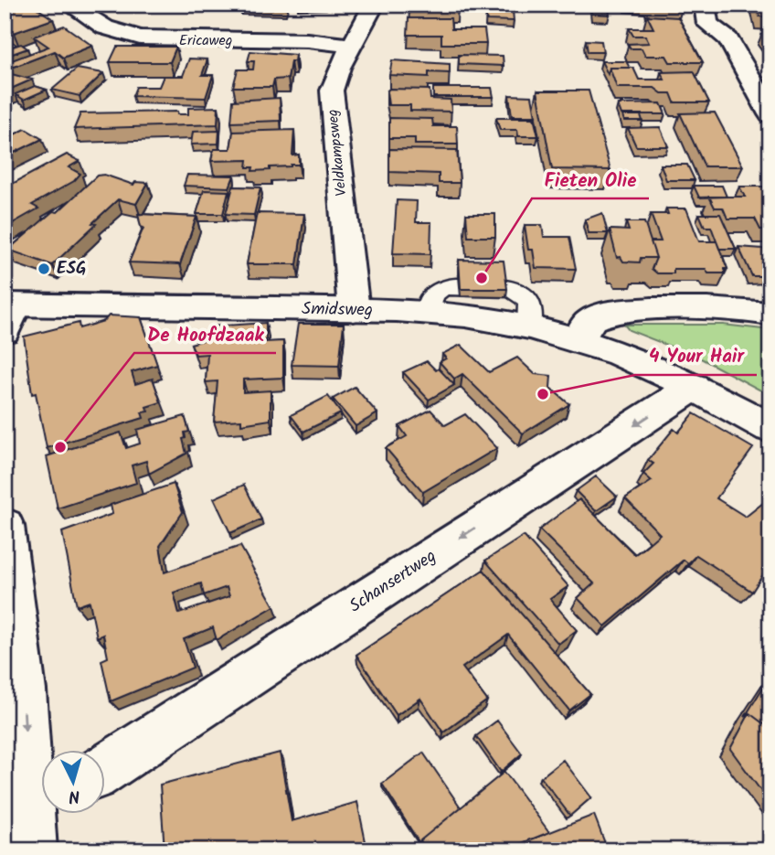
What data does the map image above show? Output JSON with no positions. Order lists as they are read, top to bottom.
{
  "streets": {
    "street": [
      "Ericaweg",
      "Veldkampsweg",
      "Smidsweg",
      "Schansertweg"
    ]
  },
  "crossings": [
    ["Ericaweg", "Veldkampsweg"],
    ["Veldkampsweg", "Smidsweg"],
    ["Smidsweg", "Schansertweg"]
  ],
  "one_way": ["Schansertweg"],
  "places": [
    "ESG",
    "Fieten Olie",
    "4 Your Hair",
    "De Hoofdzaak"
  ],
  "north": "bottom"
}
